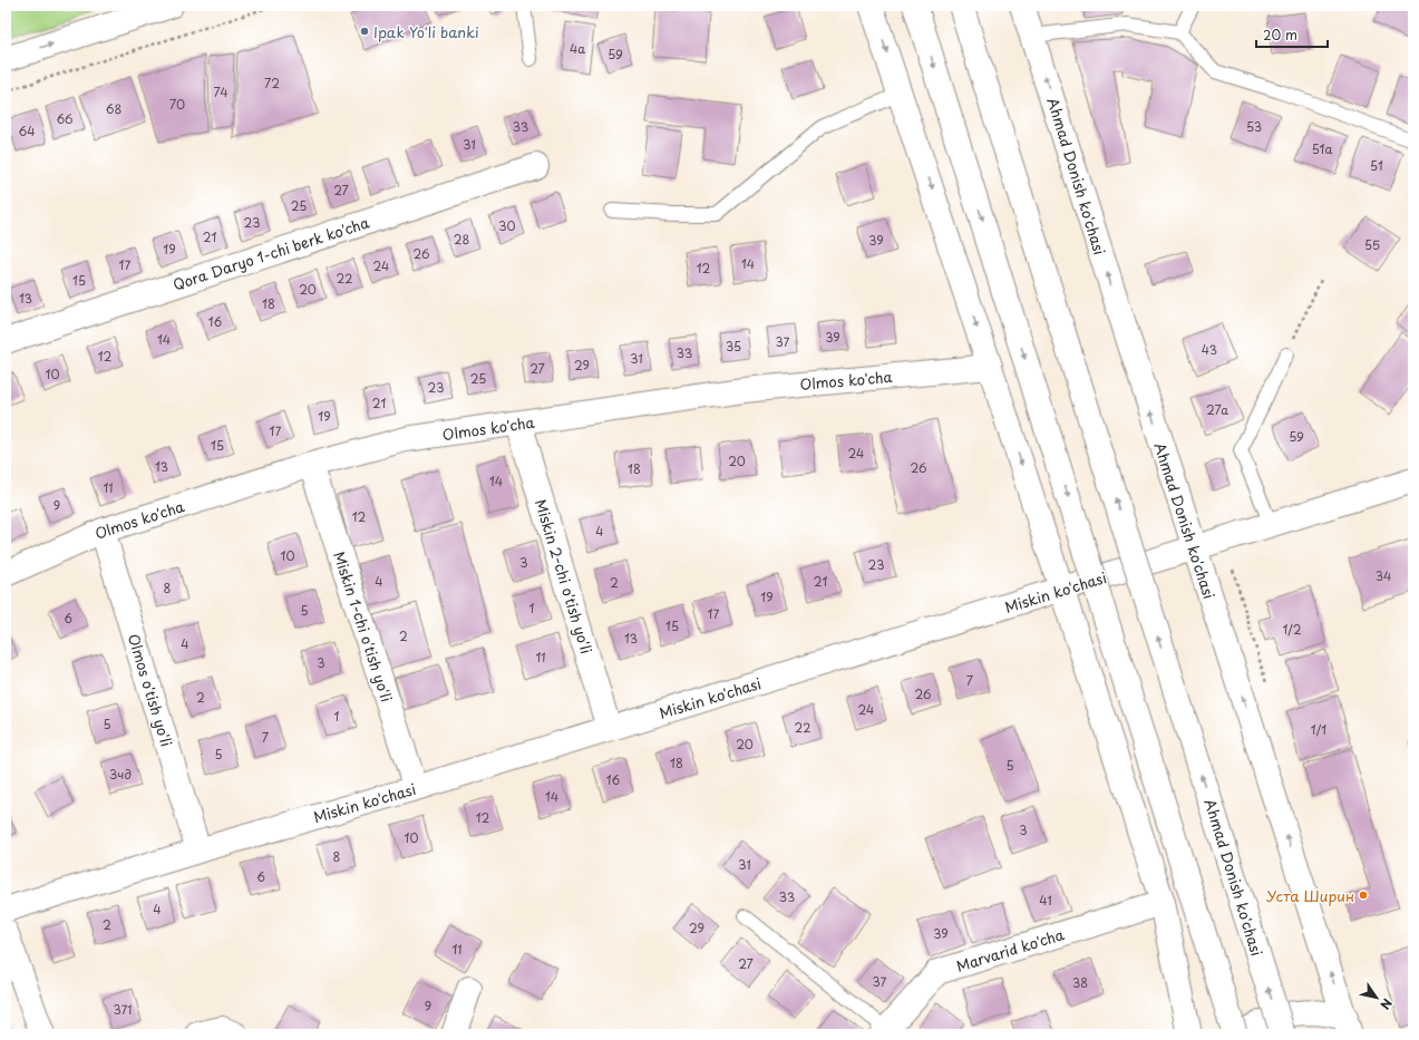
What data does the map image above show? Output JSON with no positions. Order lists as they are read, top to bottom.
{
  "streets": {
    "main road": [
      "Ahmad Donish ko'chasi",
      "Qora Daryo 1-chi berk ko'cha",
      "Olmos ko'cha",
      "Miskin 2-chi o'tish yo'li",
      "Miskin ko'chasi",
      "Miskin 1-chi o'tish yo'li",
      "Olmos o'tish yo'li",
      "Marvarid ko'cha"
    ]
  },
  "crossings": [
    ["Ahmad Donish ko'chasi", "Miskin ko'chasi"],
    ["Olmos ko'cha", "Miskin 2-chi o'tish yo'li"],
    ["Olmos ko'cha", "Miskin 1-chi o'tish yo'li"],
    ["Olmos ko'cha", "Olmos o'tish yo'li"],
    ["Miskin 2-chi o'tish yo'li", "Miskin ko'chasi"],
    ["Miskin ko'chasi", "Miskin 1-chi o'tish yo'li"],
    ["Miskin ko'chasi", "Olmos o'tish yo'li"]
  ],
  "places": ["Ipak Yo'li banki", "Уста Ширин"],
  "house_numbers": [
    "4a",
    "59",
    "72",
    "74",
    "70",
    "68",
    "66",
    "33",
    "53",
    "64",
    "31",
    "51a",
    "51",
    "27",
    "25",
    "23",
    "30",
    "21",
    "28",
    "39",
    "55",
    "19",
    "26",
    "14",
    "17",
    "24",
    "12",
    "22",
    "15",
    "20",
    "13",
    "18",
    "16",
    "39",
    "14",
    "37",
    "35",
    "43",
    "33",
    "12",
    "31",
    "29",
    "27",
    "10",
    "25",
    "23",
    "21",
    "27a",
    "19",
    "17",
    "59",
    "15",
    "24",
    "20",
    "13",
    "26",
    "18",
    "14",
    "11",
    "9",
    "12",
    "4",
    "10",
    "3",
    "23",
    "34",
    "4",
    "21",
    "2",
    "8",
    "19",
    "1",
    "5",
    "17",
    "6",
    "15",
    "1/2",
    "2",
    "13",
    "4",
    "11",
    "3",
    "7",
    "26",
    "2",
    "24",
    "1",
    "5",
    "22",
    "1/1",
    "7",
    "20",
    "5",
    "18",
    "5",
    "3чд",
    "16",
    "14",
    "12",
    "3",
    "10",
    "8",
    "31",
    "6",
    "33",
    "41",
    "4",
    "2",
    "29",
    "39",
    "11",
    "27",
    "37",
    "38",
    "9",
    "371"
  ],
  "scale_bar": "20 m",
  "north": "bottom right"
}
